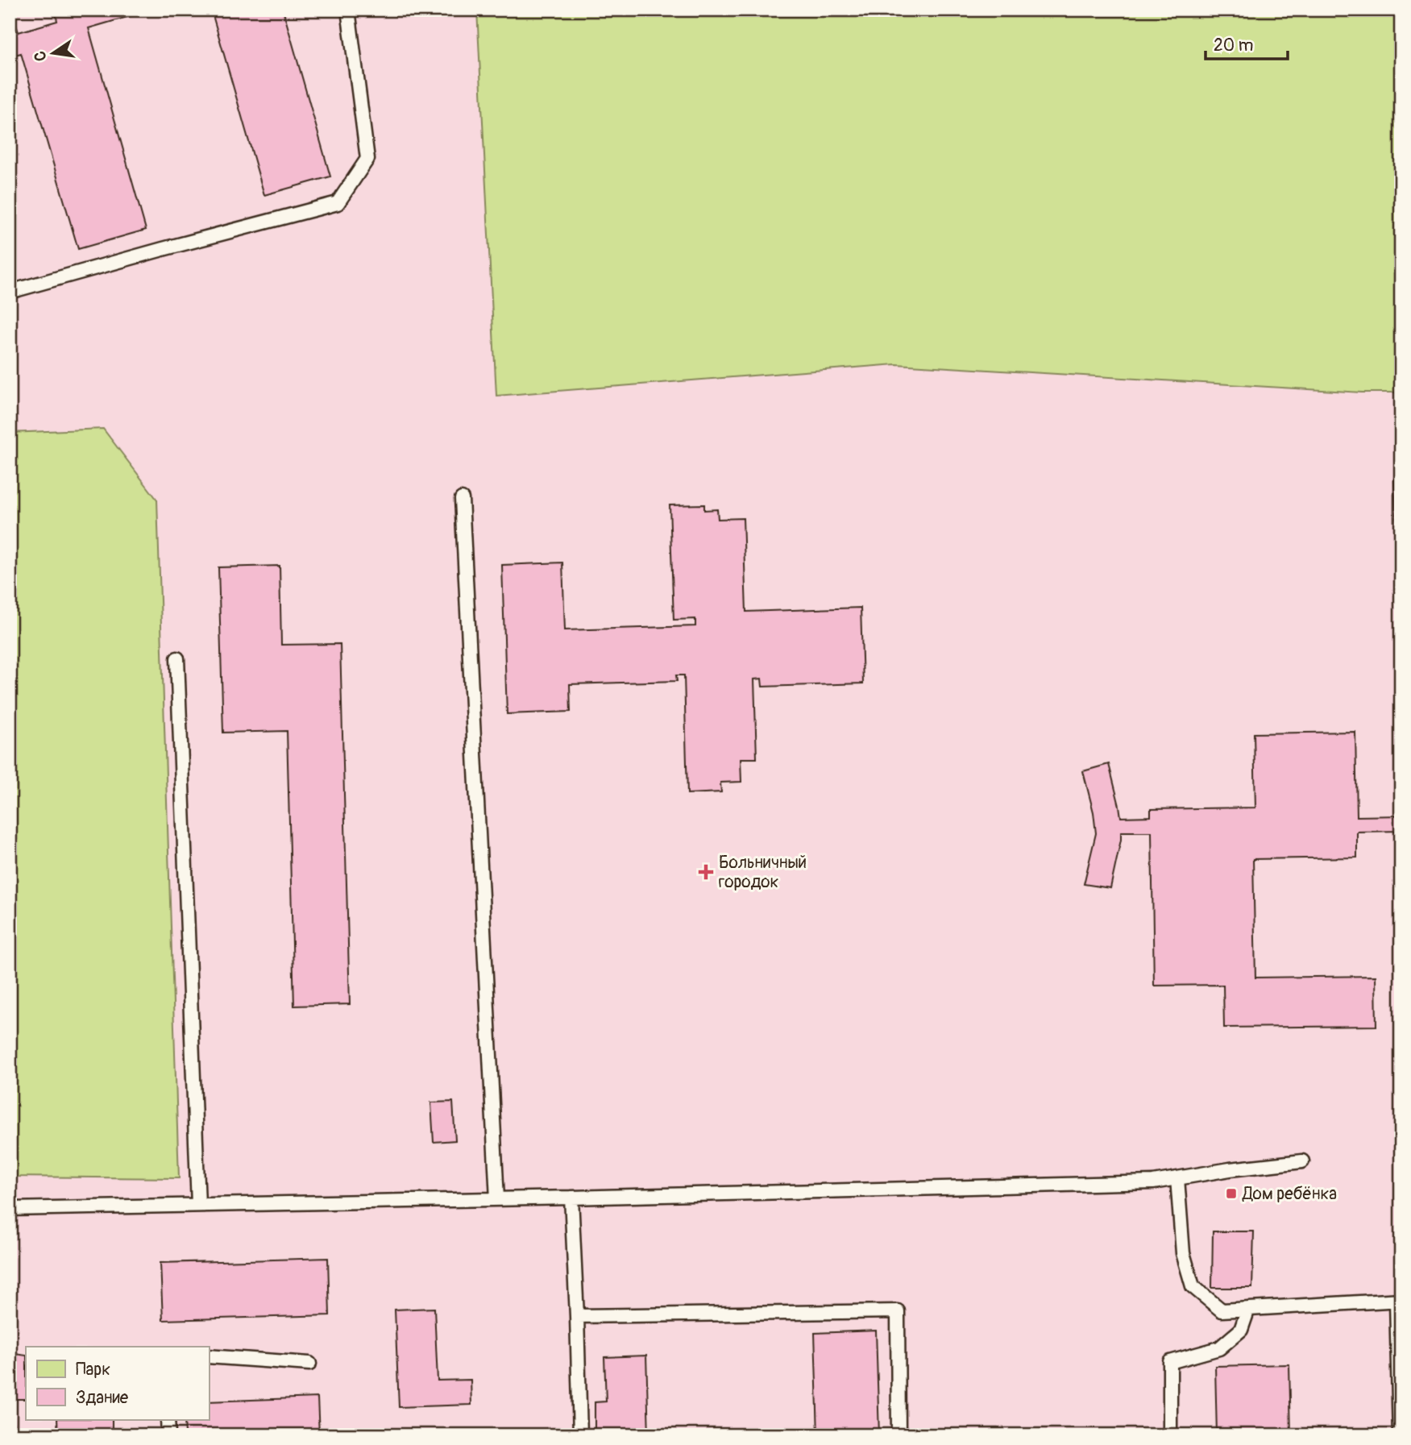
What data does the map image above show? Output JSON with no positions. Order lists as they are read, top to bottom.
{
  "places": {
    "health": ["Больничный городок"],
    "transit": ["Дом ребёнка"]
  },
  "legend": ["Парк", "Здание"],
  "scale_bar": "20 m",
  "north": "left"
}
